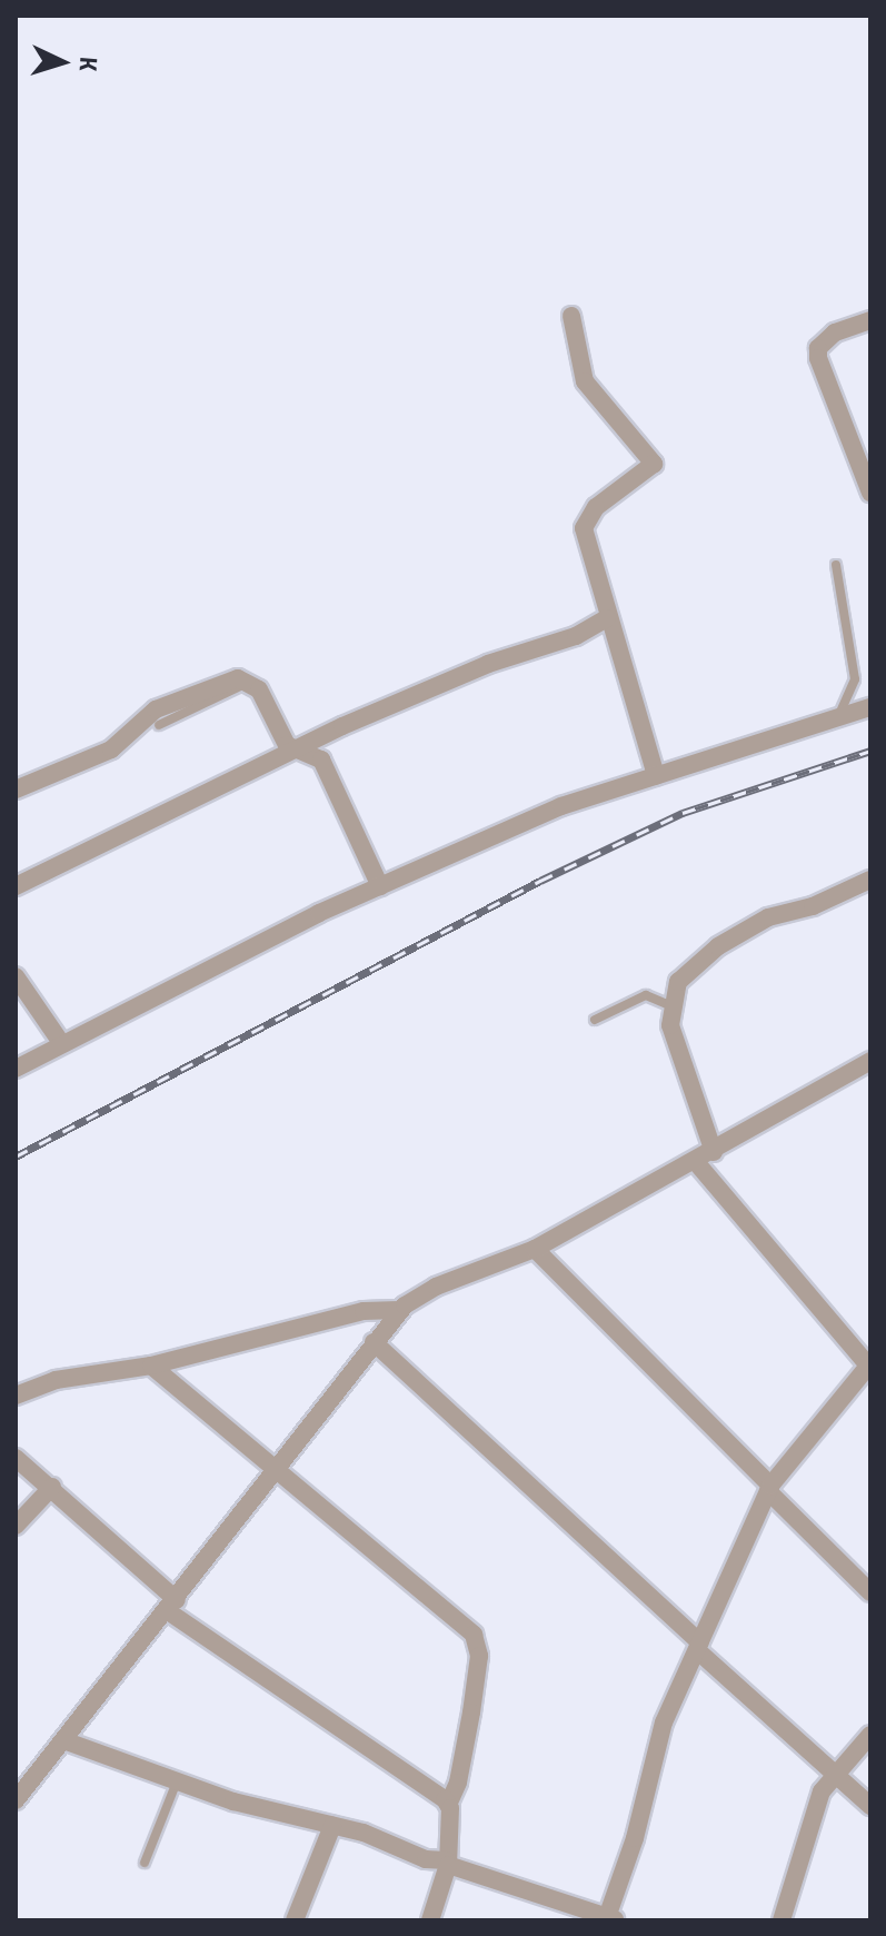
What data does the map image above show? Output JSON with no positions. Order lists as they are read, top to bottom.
{
  "north": "right"
}
